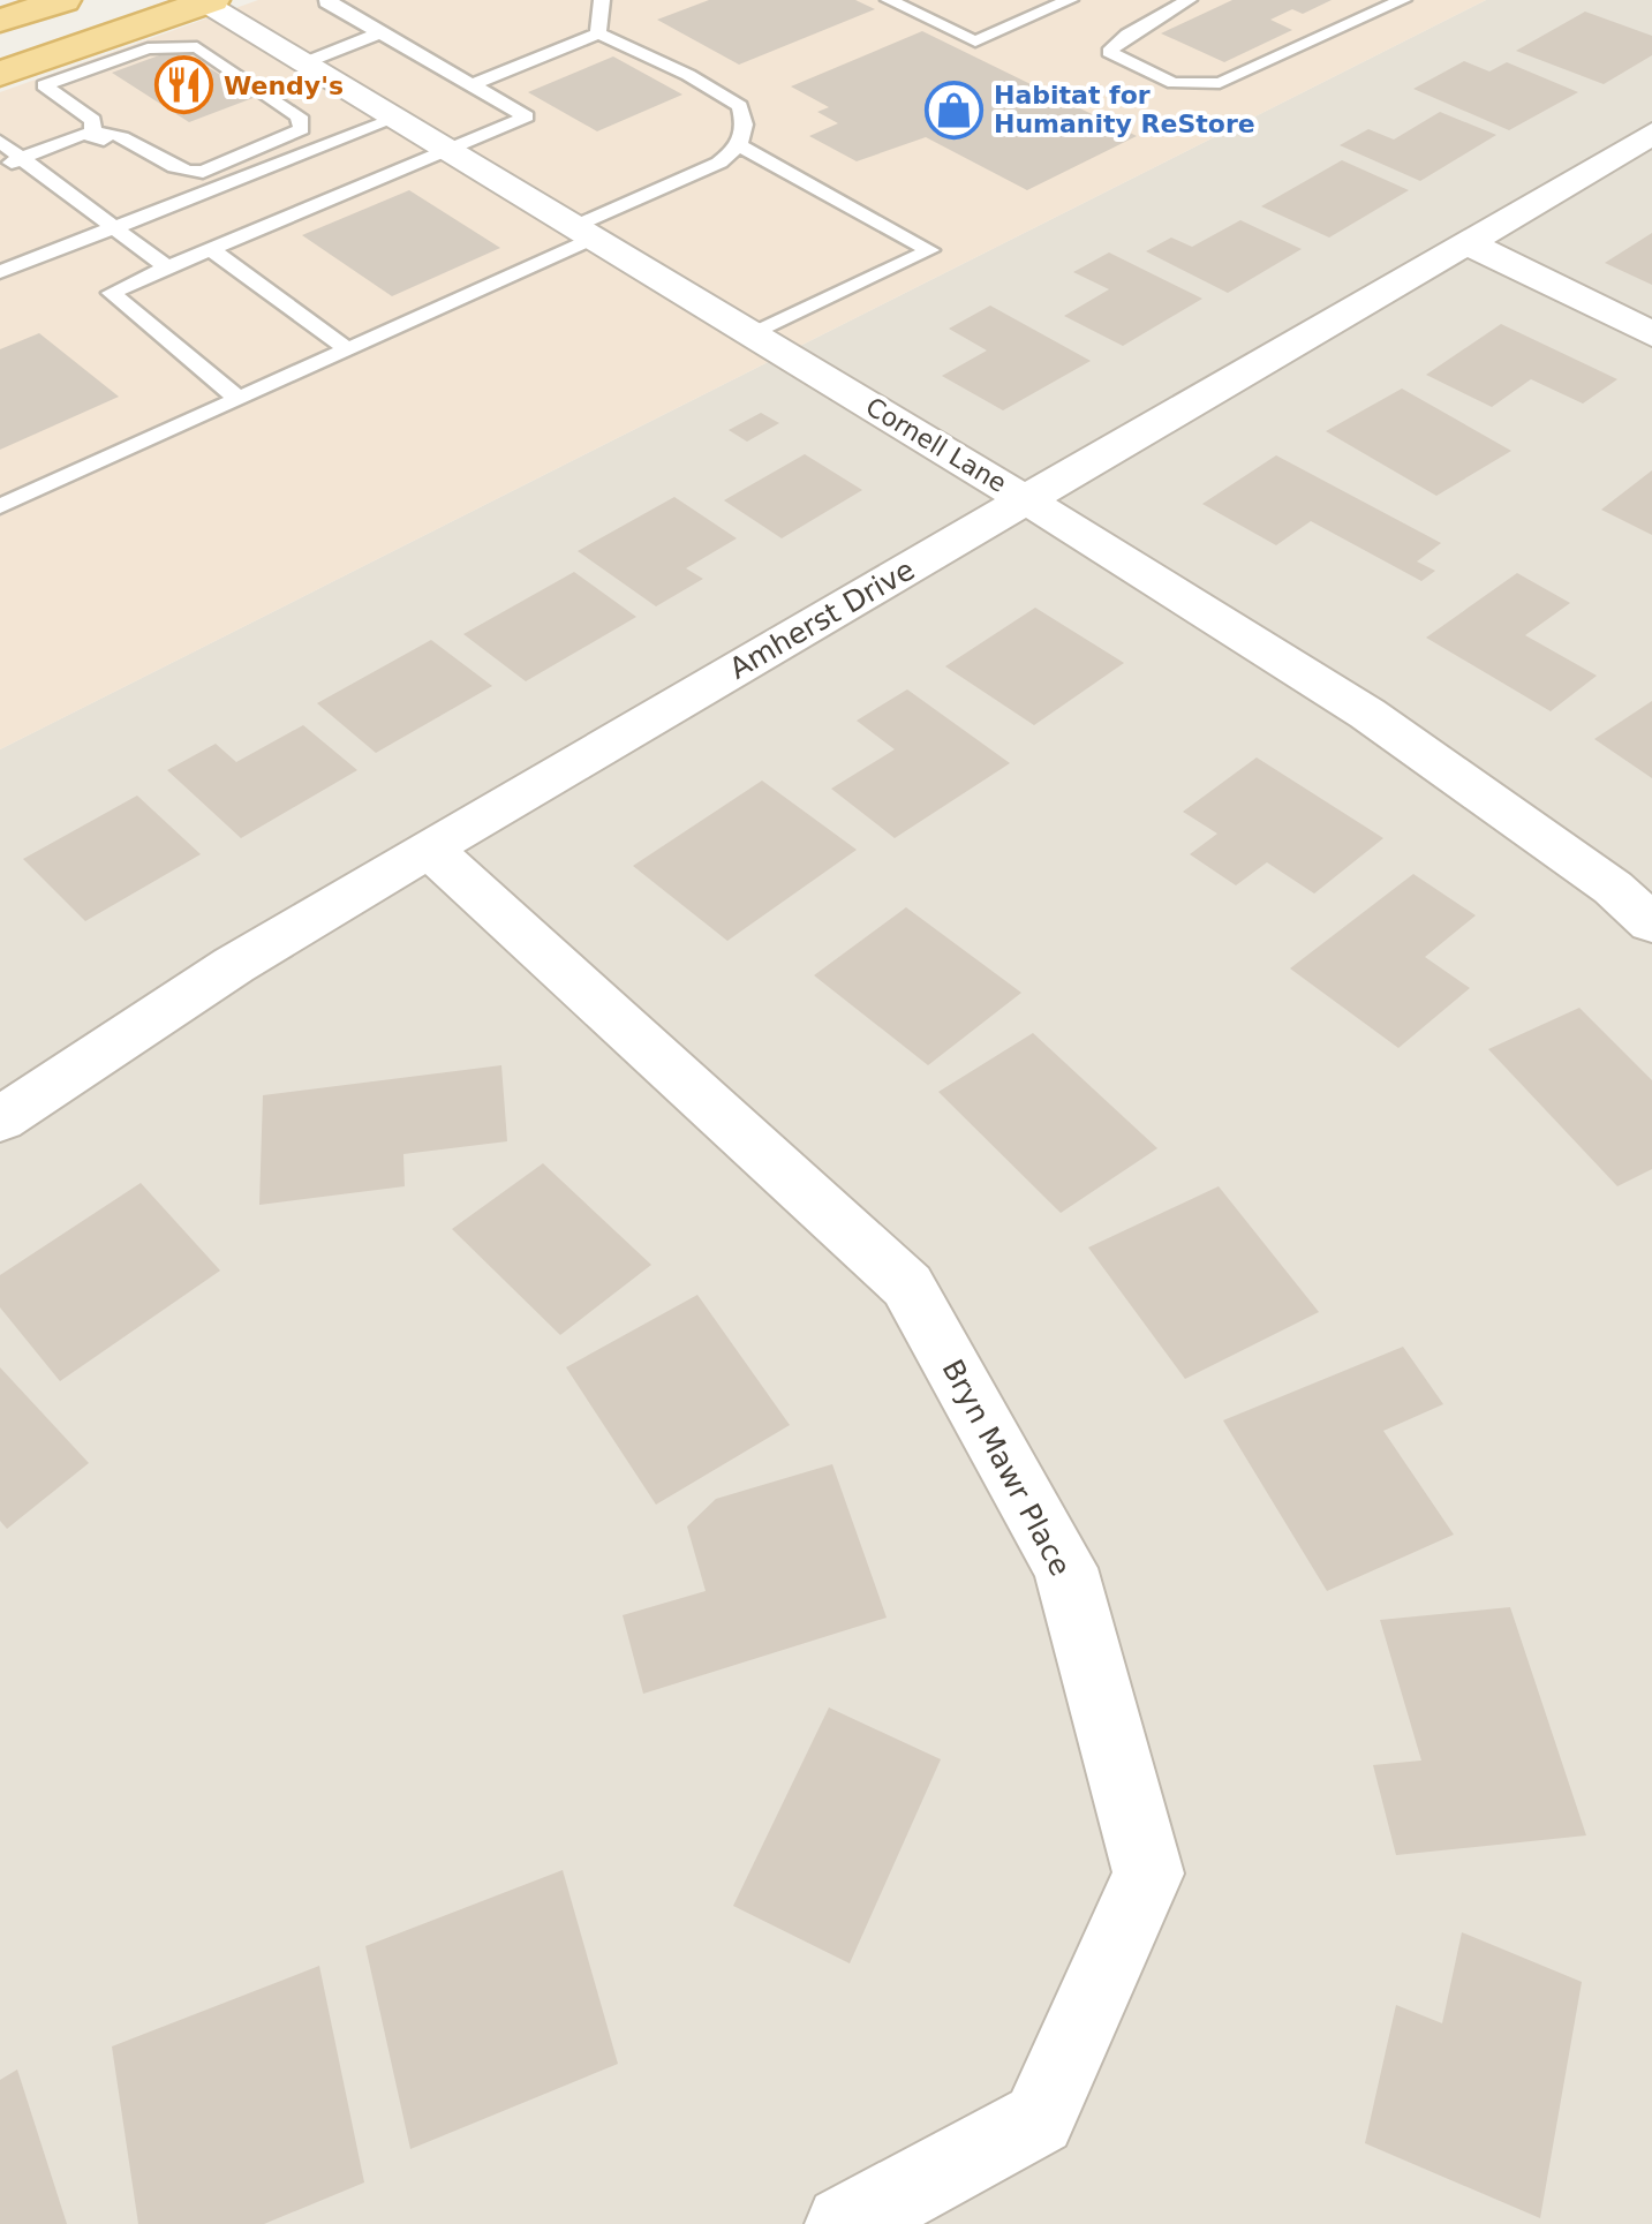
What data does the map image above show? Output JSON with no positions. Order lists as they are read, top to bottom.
{
  "streets": {
    "street": ["Cornell Lane", "Amherst Drive", "Bryn Mawr Place"]
  },
  "crossings": [
    ["Cornell Lane", "Amherst Drive"],
    ["Amherst Drive", "Bryn Mawr Place"]
  ],
  "places": {
    "restaurant": ["Wendy's"],
    "shop": ["Habitat for Humanity ReStore"]
  }
}
